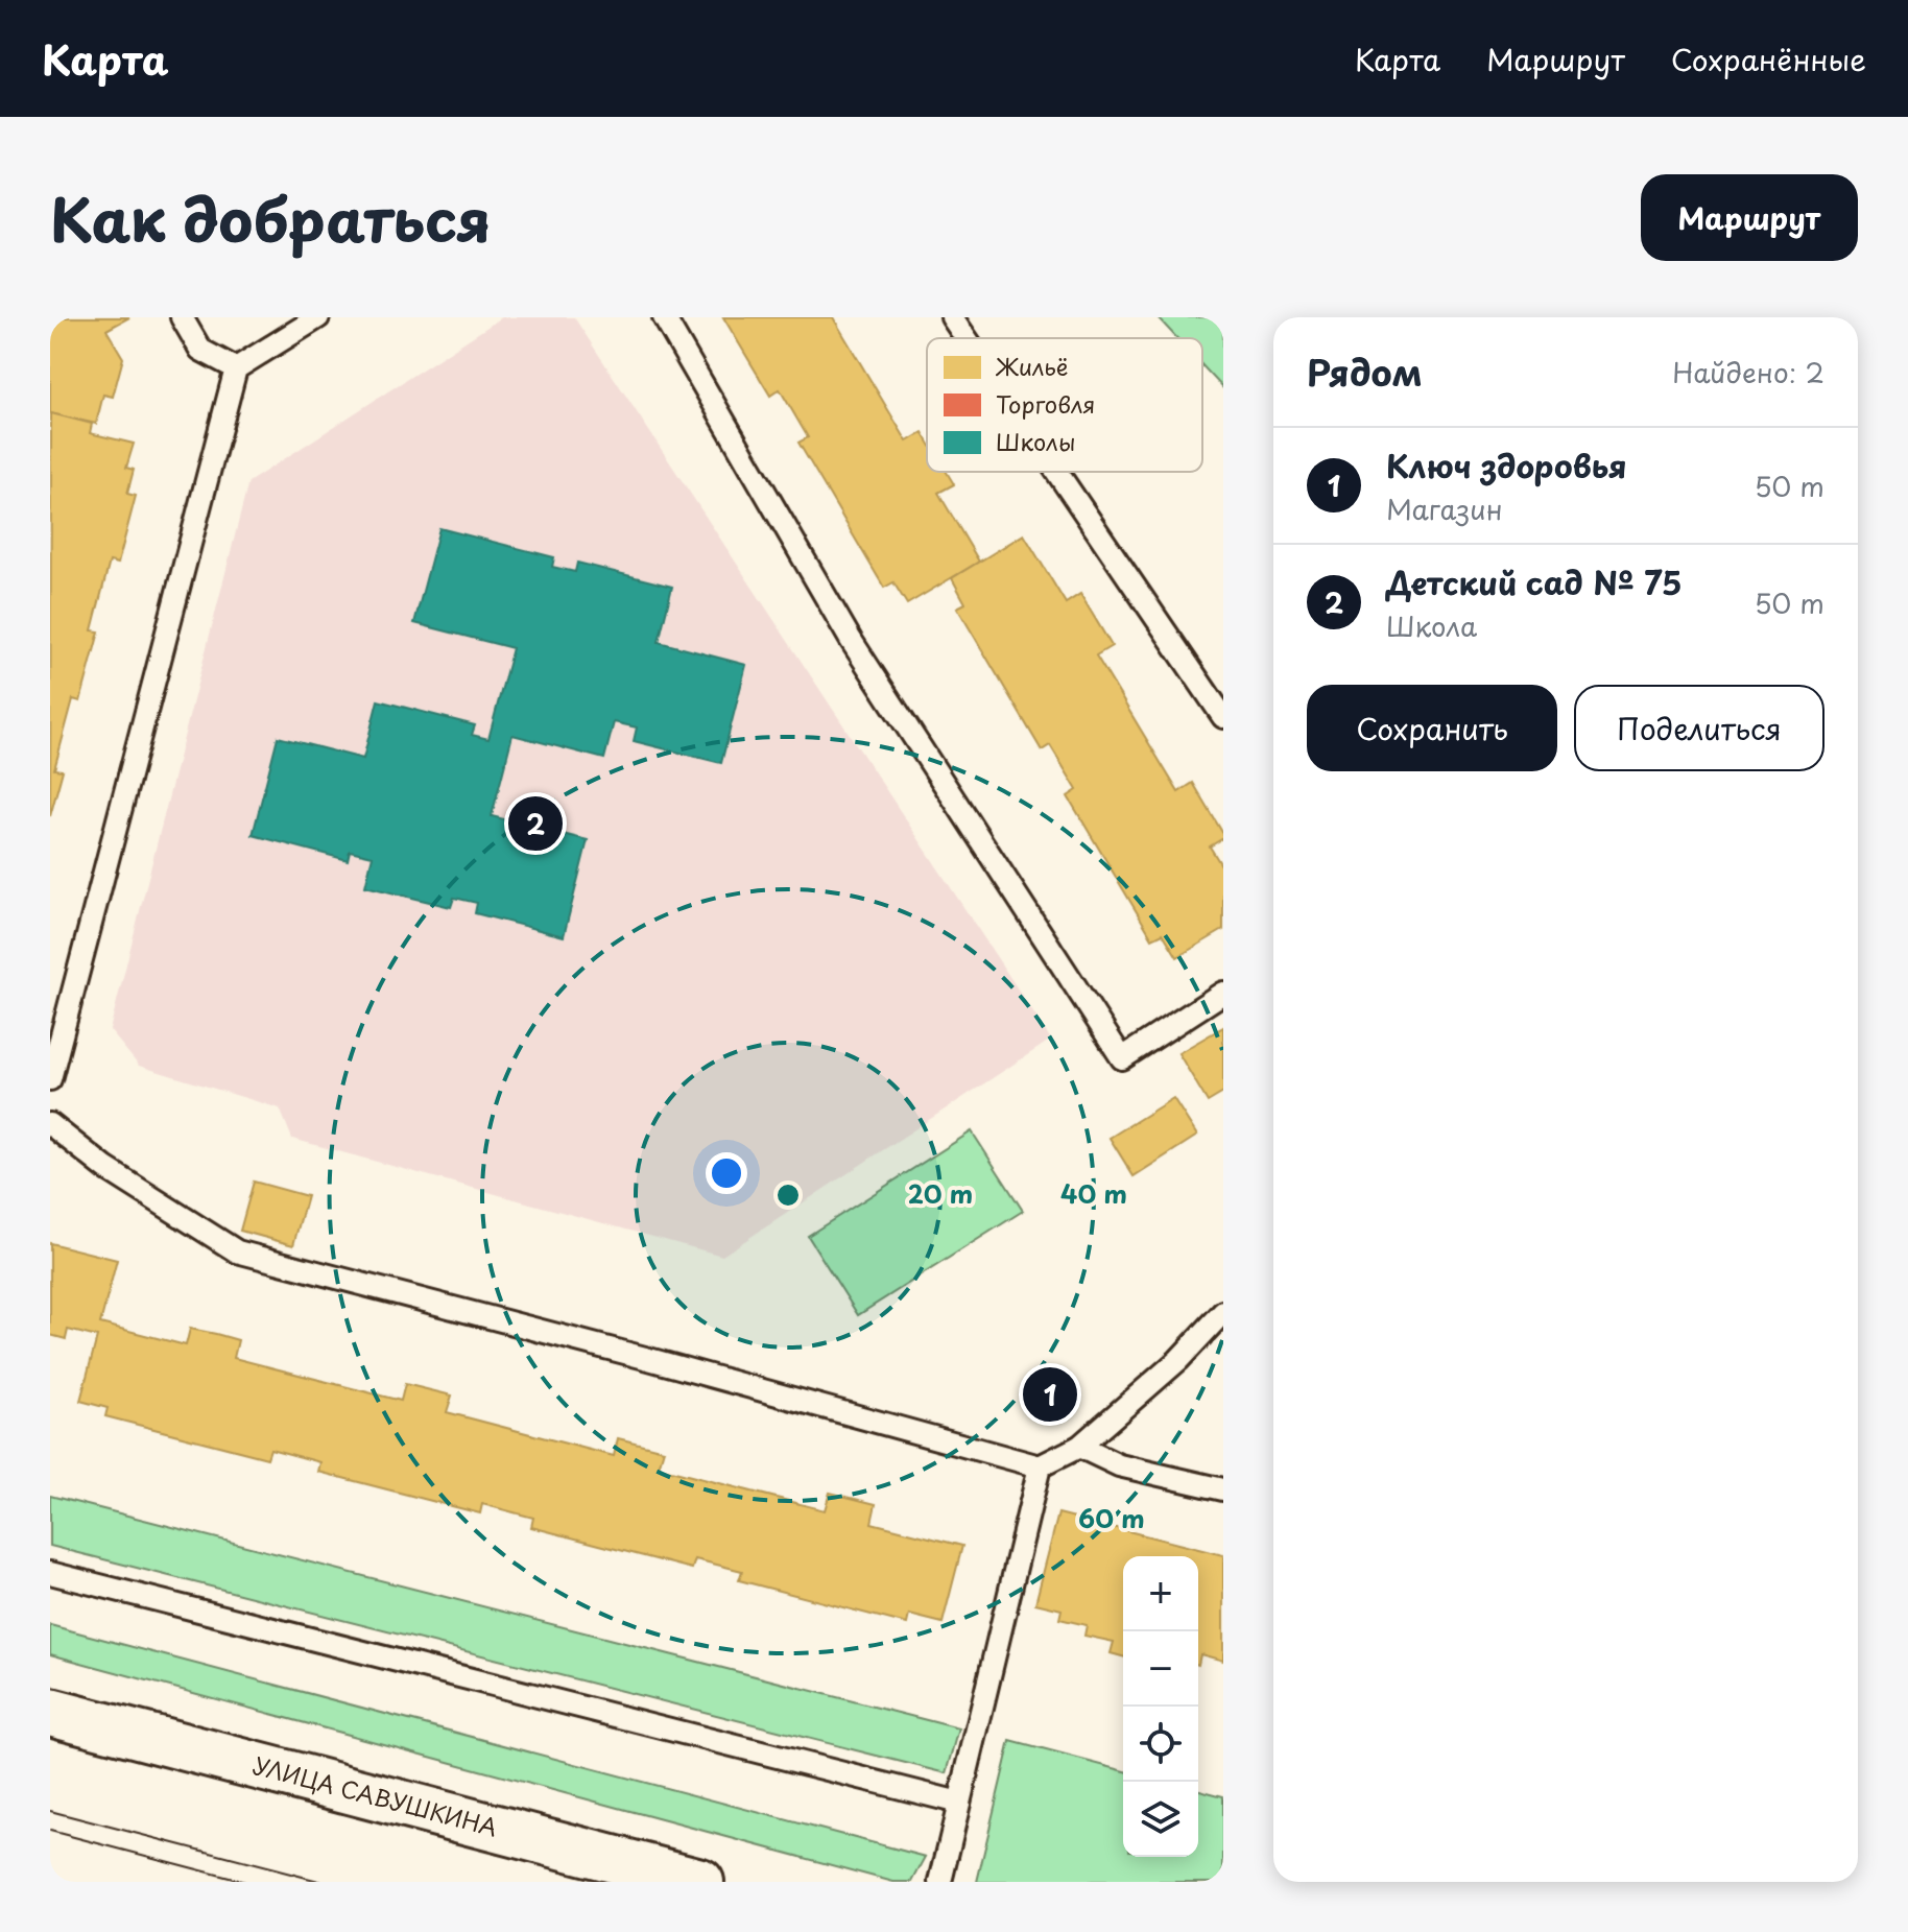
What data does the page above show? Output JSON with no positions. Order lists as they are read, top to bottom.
{
  "streets": {
    "main road": ["УЛИЦА САВУШКИНА"]
  },
  "legend": ["Жильё", "Торговля", "Школы"],
  "page": {
    "header": "Карта",
    "nav": ["Карта", "Маршрут", "Сохранённые"],
    "title": "Как добраться",
    "buttons": [
      "Маршрут",
      ["Сохранить", "Поделиться"]
    ],
    "heading": ["Рядом", "Найдено: 2"],
    "list": [
      {
        "mark": "1",
        "name": "Ключ здоровья",
        "note": "Магазин",
        "value": "50 m"
      },
      {
        "mark": "2",
        "name": "Детский сад № 75",
        "note": "Школа",
        "value": "50 m"
      }
    ],
    "pins": ["2", "1"],
    "map_buttons": ["+", "−"]
  },
  "rings": ["20 m", "40 m", "60 m"]
}
